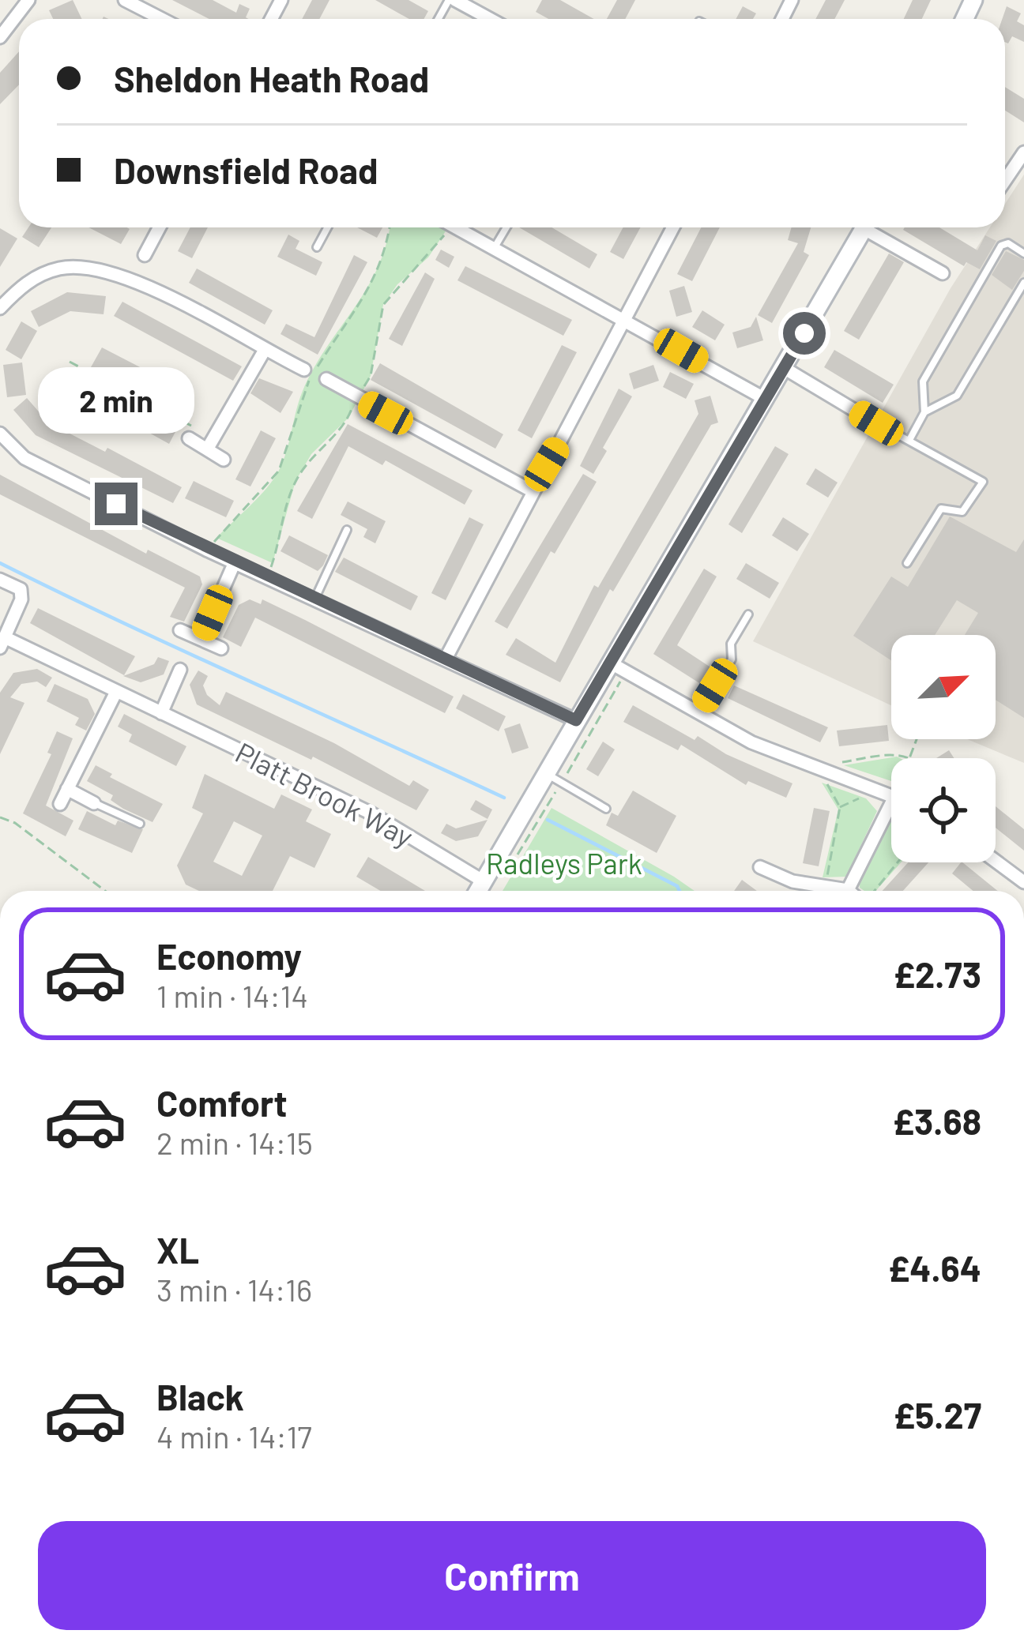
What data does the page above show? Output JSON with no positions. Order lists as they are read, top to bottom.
{
  "streets": {
    "street": ["Platt Brook Way"]
  },
  "parks": ["Radleys Park"],
  "north": "top right",
  "page": {
    "banner": ["Sheldon Heath Road", "Downsfield Road"],
    "bubble": "2 min",
    "list": [
      {
        "name": "Economy",
        "note": "1 min · 14:14",
        "value": "£2.73"
      },
      {
        "name": "Comfort",
        "note": "2 min · 14:15",
        "value": "£3.68"
      },
      {
        "name": "XL",
        "note": "3 min · 14:16",
        "value": "£4.64"
      },
      {
        "name": "Black",
        "note": "4 min · 14:17",
        "value": "£5.27"
      }
    ],
    "buttons": "Confirm"
  }
}
